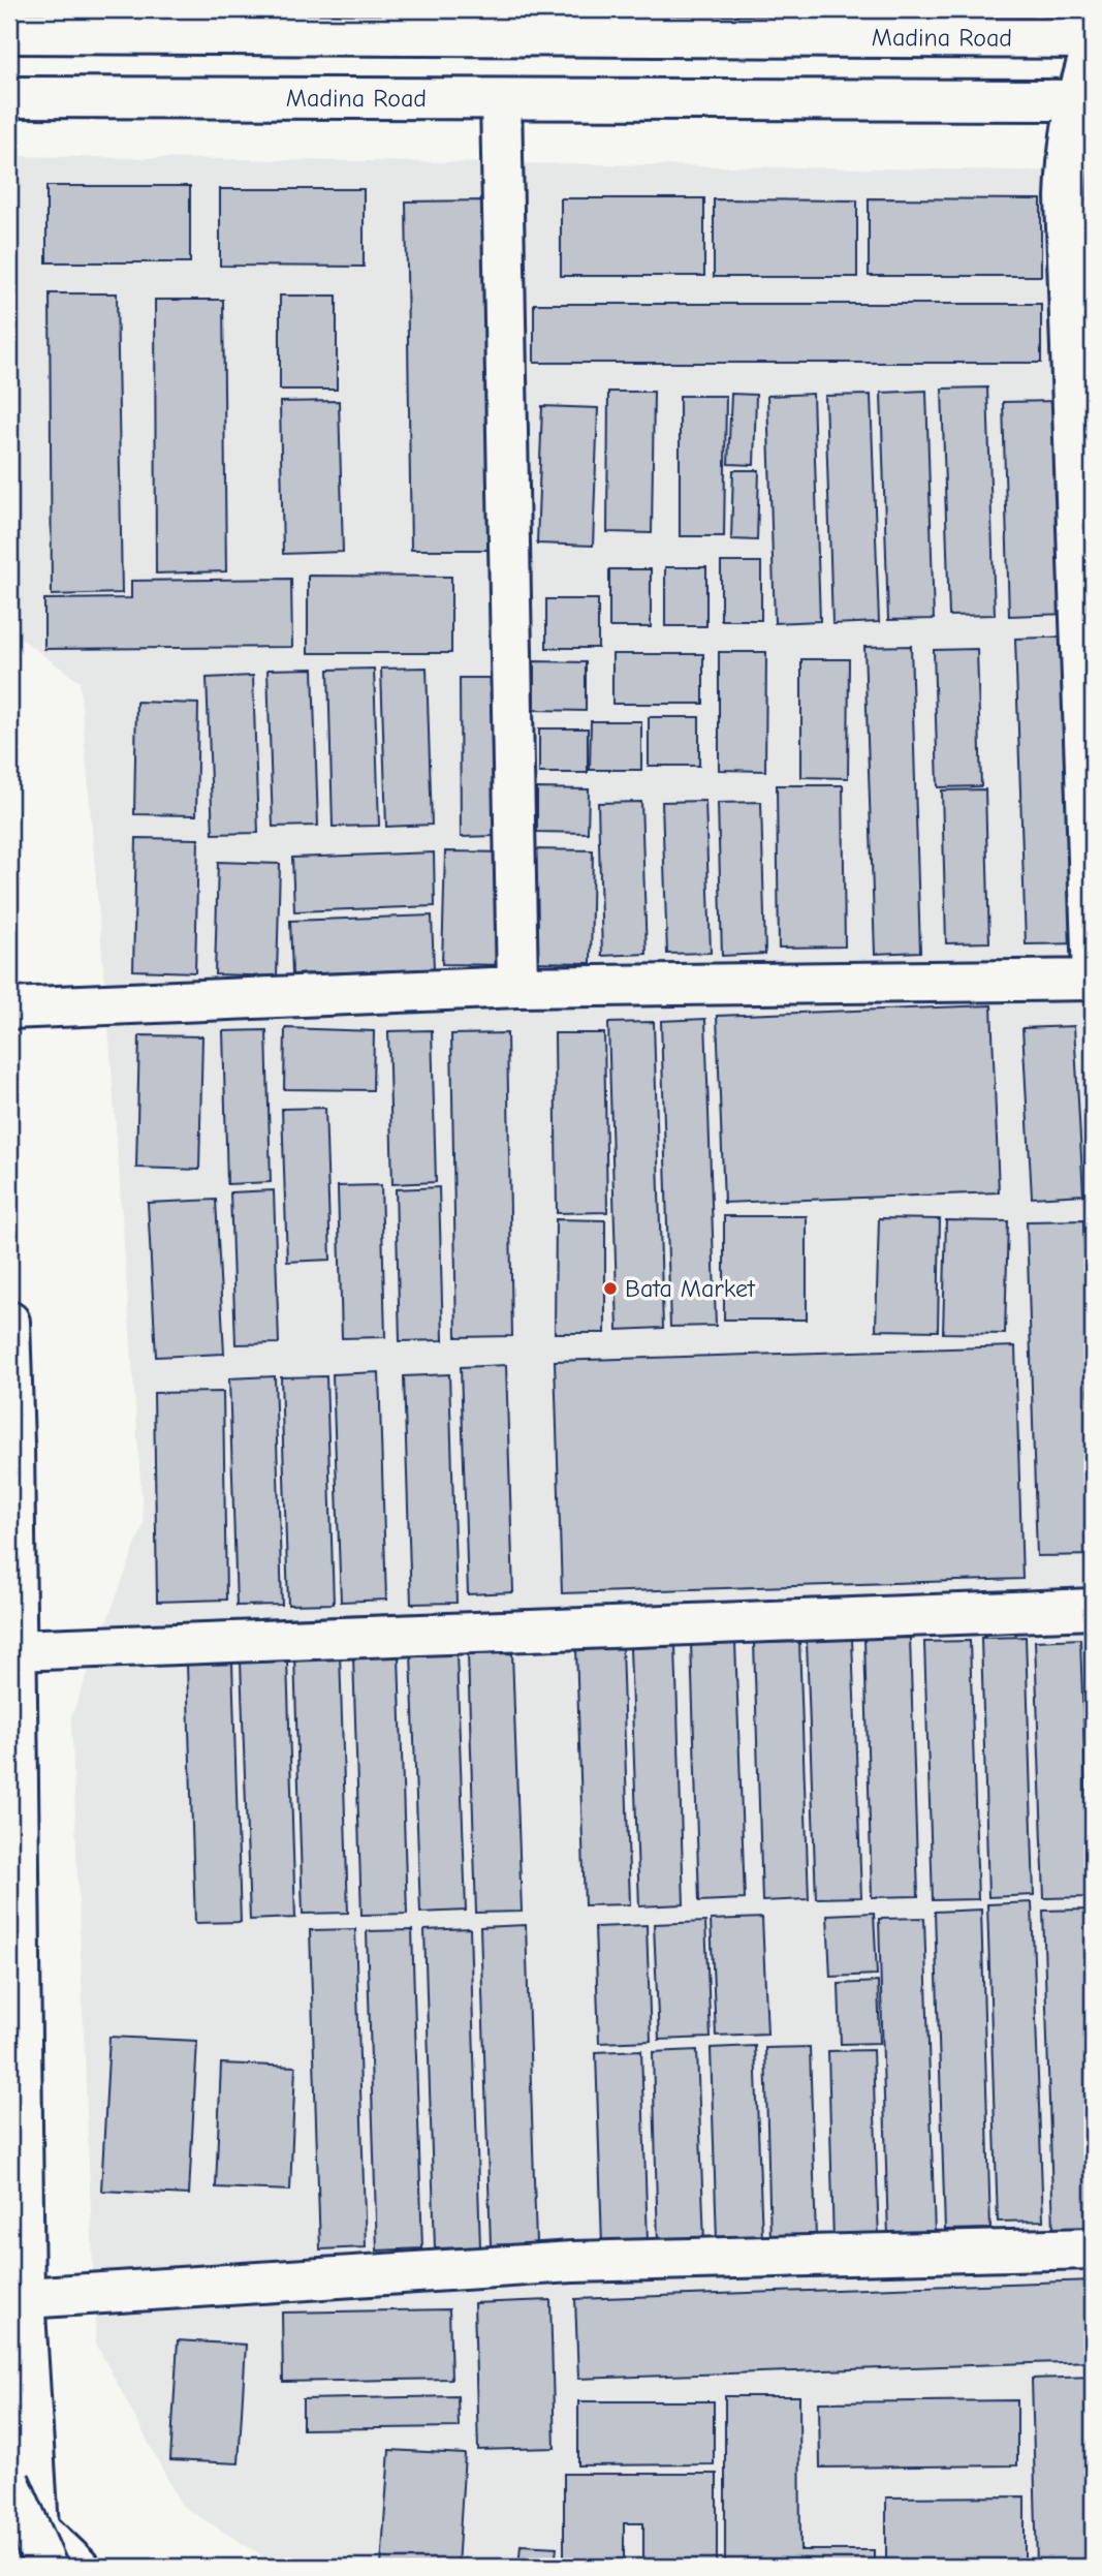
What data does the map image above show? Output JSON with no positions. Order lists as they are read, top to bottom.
{
  "streets": {
    "main road": ["Madina Road"]
  },
  "places": ["Bata Market"]
}
